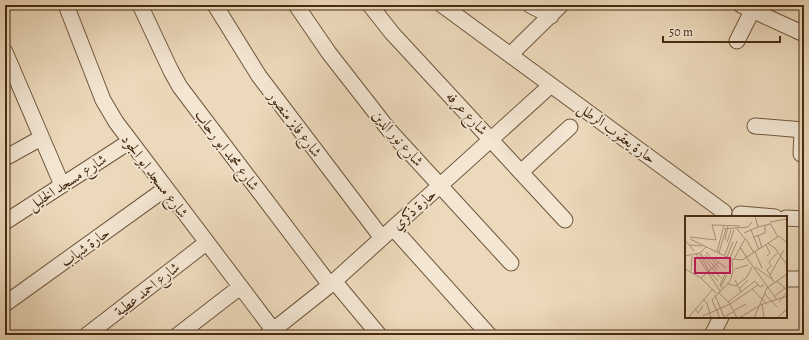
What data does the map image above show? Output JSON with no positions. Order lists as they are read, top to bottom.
{
  "streets": {
    "street": [
      "شارع عرفه",
      "شارع فايز منصور",
      "حارة يعقوب الرطل",
      "شارع نور الدين",
      "شارع محمد ابو رحاب",
      "شارع مسجد ابو الجود",
      "شارع مسجد الخليل",
      "حارة ذكري",
      "حارة شهاب",
      "شارع احمد عطية"
    ]
  },
  "crossings": [
    ["شارع عرفه", "حارة ذكري"],
    ["شارع فايز منصور", "حارة ذكري"],
    ["حارة يعقوب الرطل", "حارة ذكري"],
    ["شارع نور الدين", "حارة ذكري"],
    ["شارع محمد ابو رحاب", "حارة ذكري"],
    ["شارع مسجد ابو الجود", "شارع مسجد الخليل"],
    ["شارع مسجد ابو الجود", "حارة ذكري"],
    ["شارع مسجد ابو الجود", "حارة شهاب"],
    ["شارع مسجد ابو الجود", "شارع احمد عطية"]
  ],
  "scale_bar": "50 m"
}
